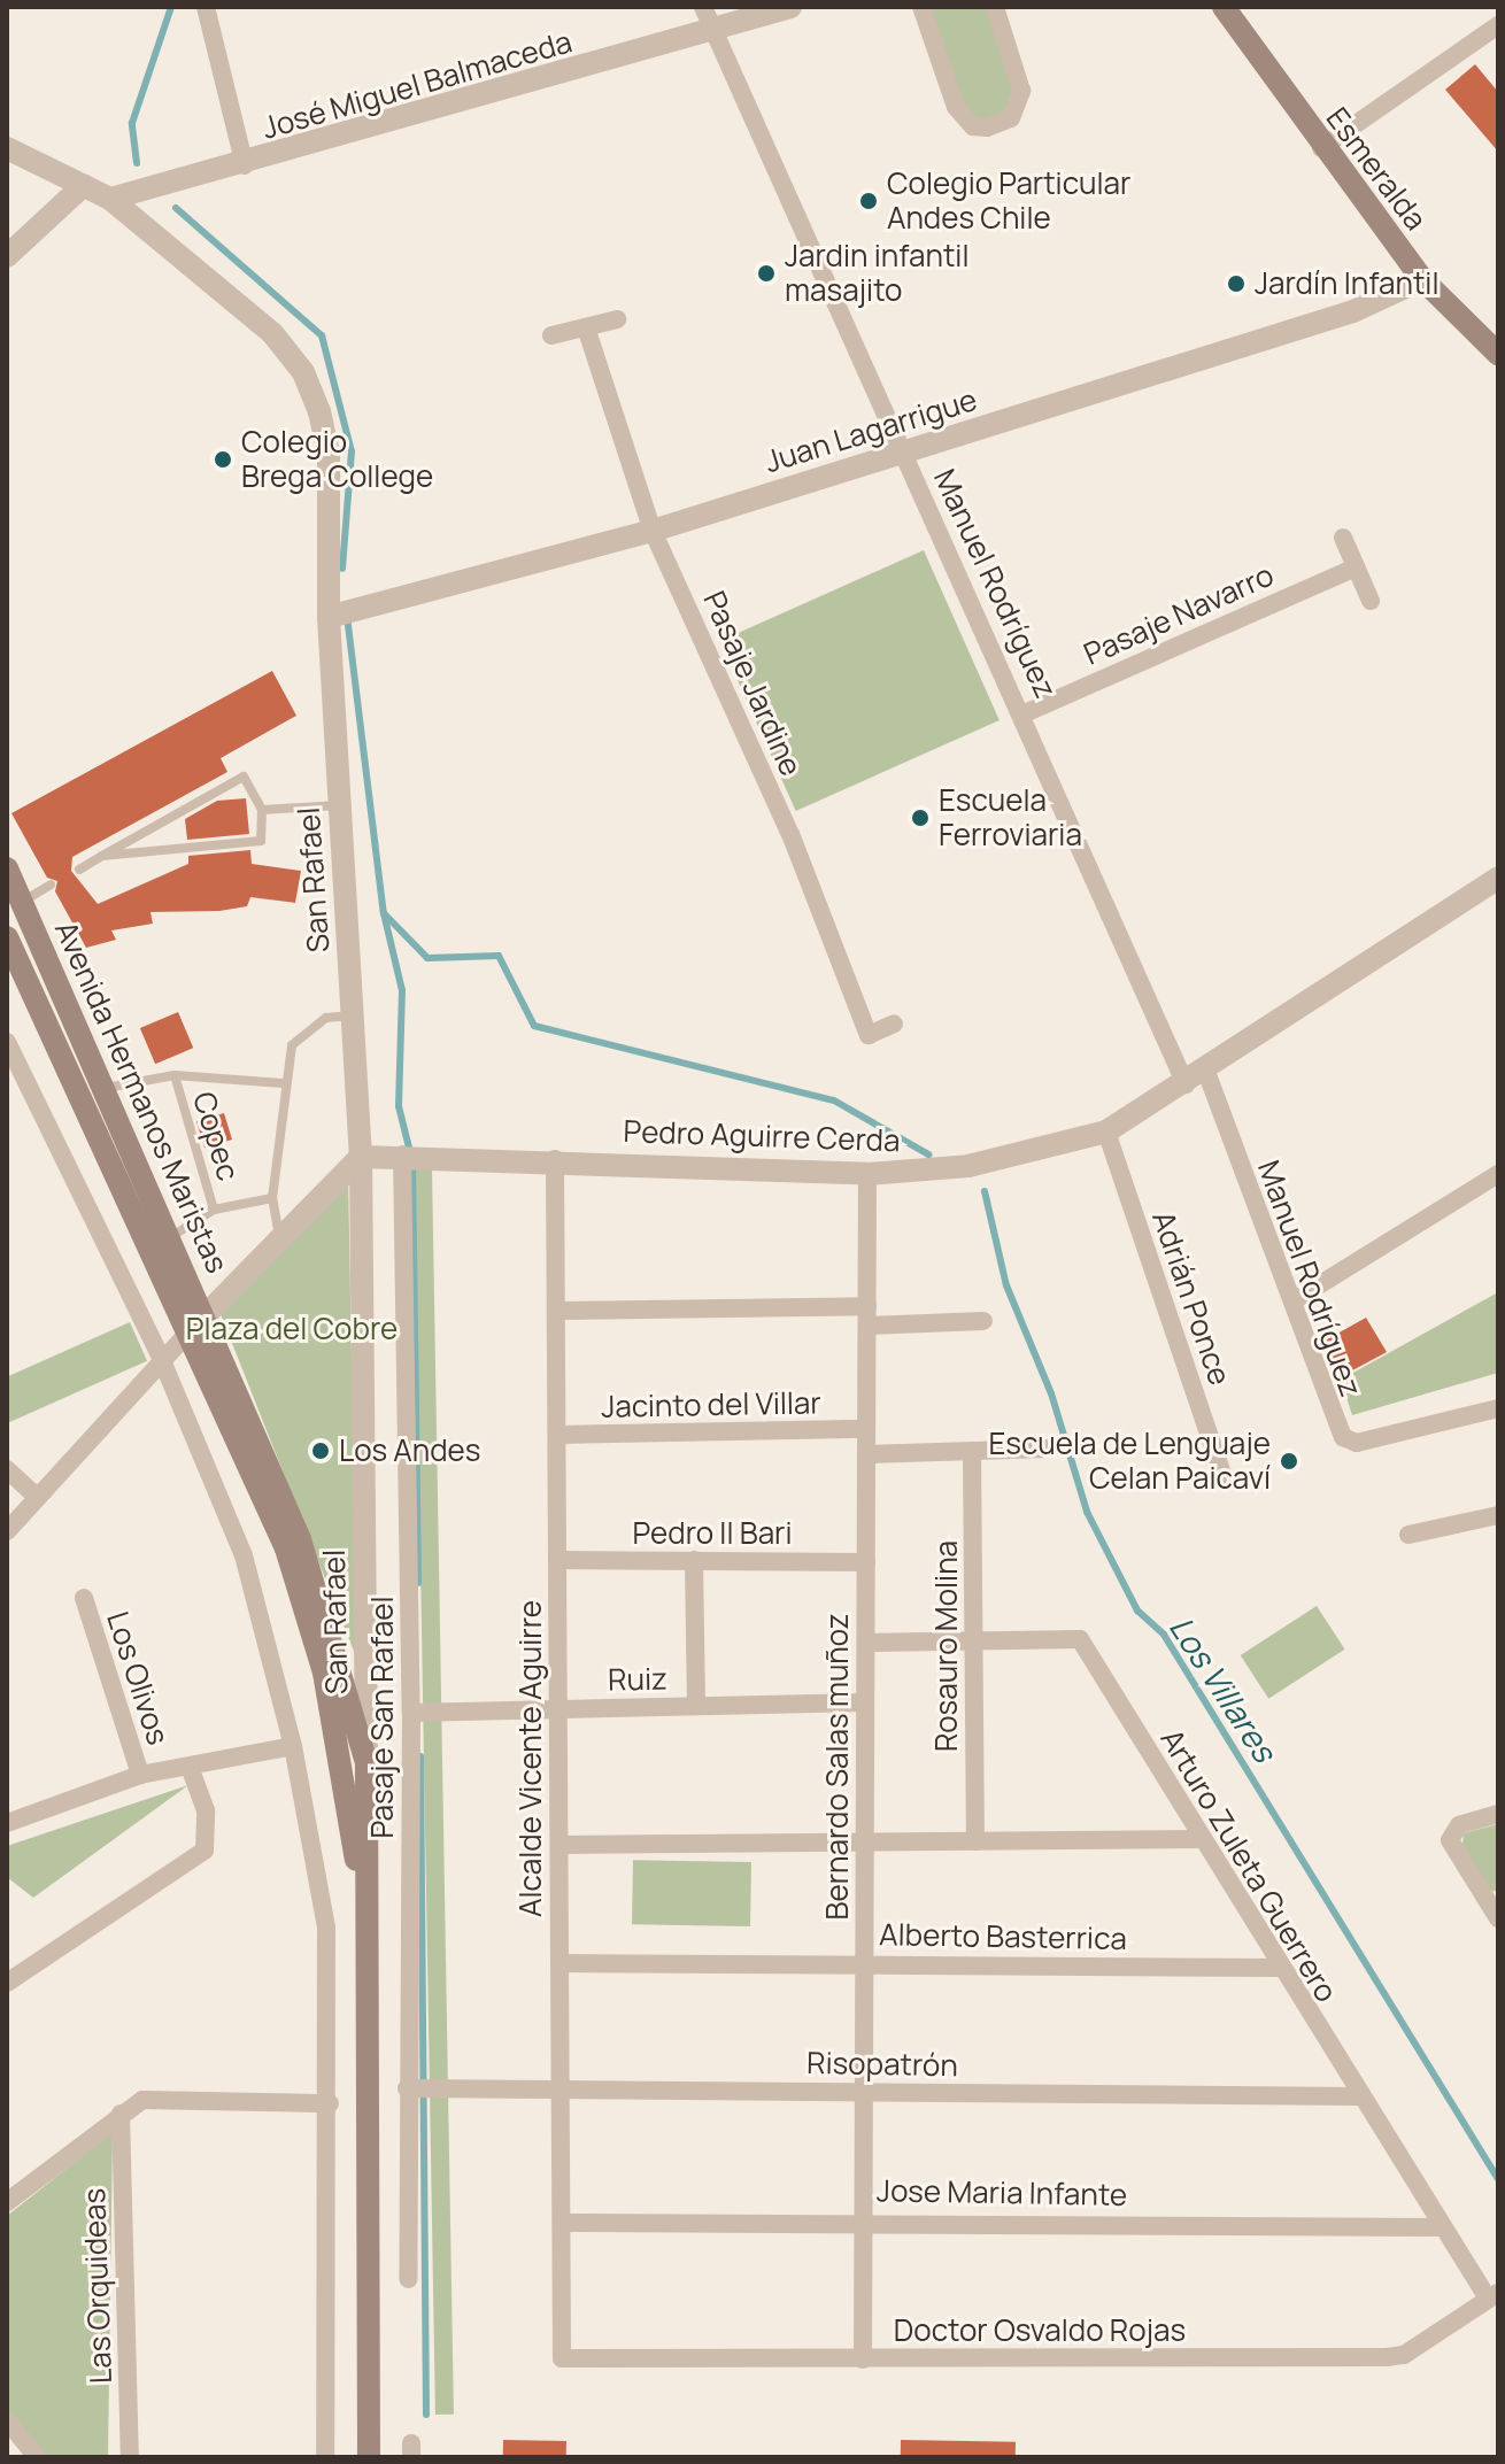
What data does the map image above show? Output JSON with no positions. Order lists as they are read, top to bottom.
{
  "streets": {
    "main road": ["Esmeralda", "Avenida Hermanos Maristas"],
    "street": [
      "José Miguel Balmaceda",
      "Juan Lagarrigue",
      "Manuel Rodríguez",
      "Pasaje Navarro",
      "Pasaje Jardine",
      "San Rafael",
      "Pedro Aguirre Cerda",
      "Adrián Ponce",
      "Jacinto del Villar",
      "Pedro II Bari",
      "Rosauro Molina",
      "Los Olivos",
      "Ruiz",
      "Pasaje San Rafael",
      "Alcalde Vicente Aguirre",
      "Bernardo Salas muñoz",
      "Arturo Zuleta Guerrero",
      "Alberto Basterrica",
      "Risopatrón",
      "Jose Maria Infante",
      "Las Orquideas",
      "Doctor Osvaldo Rojas"
    ],
    "lane": ["Copec"]
  },
  "crossings": [
    ["José Miguel Balmaceda", "Manuel Rodríguez"],
    ["José Miguel Balmaceda", "San Rafael"],
    ["Esmeralda", "Juan Lagarrigue"],
    ["Juan Lagarrigue", "Manuel Rodríguez"],
    ["Juan Lagarrigue", "Pasaje Jardine"],
    ["Juan Lagarrigue", "San Rafael"],
    ["Manuel Rodríguez", "Pasaje Navarro"],
    ["Manuel Rodríguez", "Pedro Aguirre Cerda"],
    ["San Rafael", "Avenida Hermanos Maristas"],
    ["San Rafael", "Copec"],
    ["San Rafael", "Pedro Aguirre Cerda"],
    ["Avenida Hermanos Maristas", "Copec"],
    ["Pedro Aguirre Cerda", "Adrián Ponce"],
    ["Pedro Aguirre Cerda", "Pasaje San Rafael"],
    ["Pedro Aguirre Cerda", "Alcalde Vicente Aguirre"],
    ["Pedro Aguirre Cerda", "Bernardo Salas muñoz"],
    ["Jacinto del Villar", "Alcalde Vicente Aguirre"],
    ["Jacinto del Villar", "Bernardo Salas muñoz"],
    ["Pedro II Bari", "Alcalde Vicente Aguirre"],
    ["Pedro II Bari", "Bernardo Salas muñoz"],
    ["Rosauro Molina", "Arturo Zuleta Guerrero"],
    ["Ruiz", "Pasaje San Rafael"],
    ["Ruiz", "Alcalde Vicente Aguirre"],
    ["Ruiz", "Bernardo Salas muñoz"],
    ["Pasaje San Rafael", "Risopatrón"],
    ["Alcalde Vicente Aguirre", "Alberto Basterrica"],
    ["Alcalde Vicente Aguirre", "Risopatrón"],
    ["Alcalde Vicente Aguirre", "Jose Maria Infante"],
    ["Alcalde Vicente Aguirre", "Doctor Osvaldo Rojas"],
    ["Bernardo Salas muñoz", "Arturo Zuleta Guerrero"],
    ["Bernardo Salas muñoz", "Alberto Basterrica"],
    ["Bernardo Salas muñoz", "Risopatrón"],
    ["Bernardo Salas muñoz", "Jose Maria Infante"],
    ["Bernardo Salas muñoz", "Doctor Osvaldo Rojas"],
    ["Arturo Zuleta Guerrero", "Alberto Basterrica"],
    ["Arturo Zuleta Guerrero", "Risopatrón"],
    ["Arturo Zuleta Guerrero", "Jose Maria Infante"],
    ["Arturo Zuleta Guerrero", "Doctor Osvaldo Rojas"]
  ],
  "water": ["Los Villares"],
  "parks": ["Plaza del Cobre"],
  "places": [
    "Colegio Particular Andes Chile",
    "Jardin infantil masajito",
    "Jardín Infantil",
    "Colegio Brega College",
    "Escuela Ferroviaria",
    "Los Andes",
    "Escuela de Lenguaje Celan Paicaví"
  ]
}
